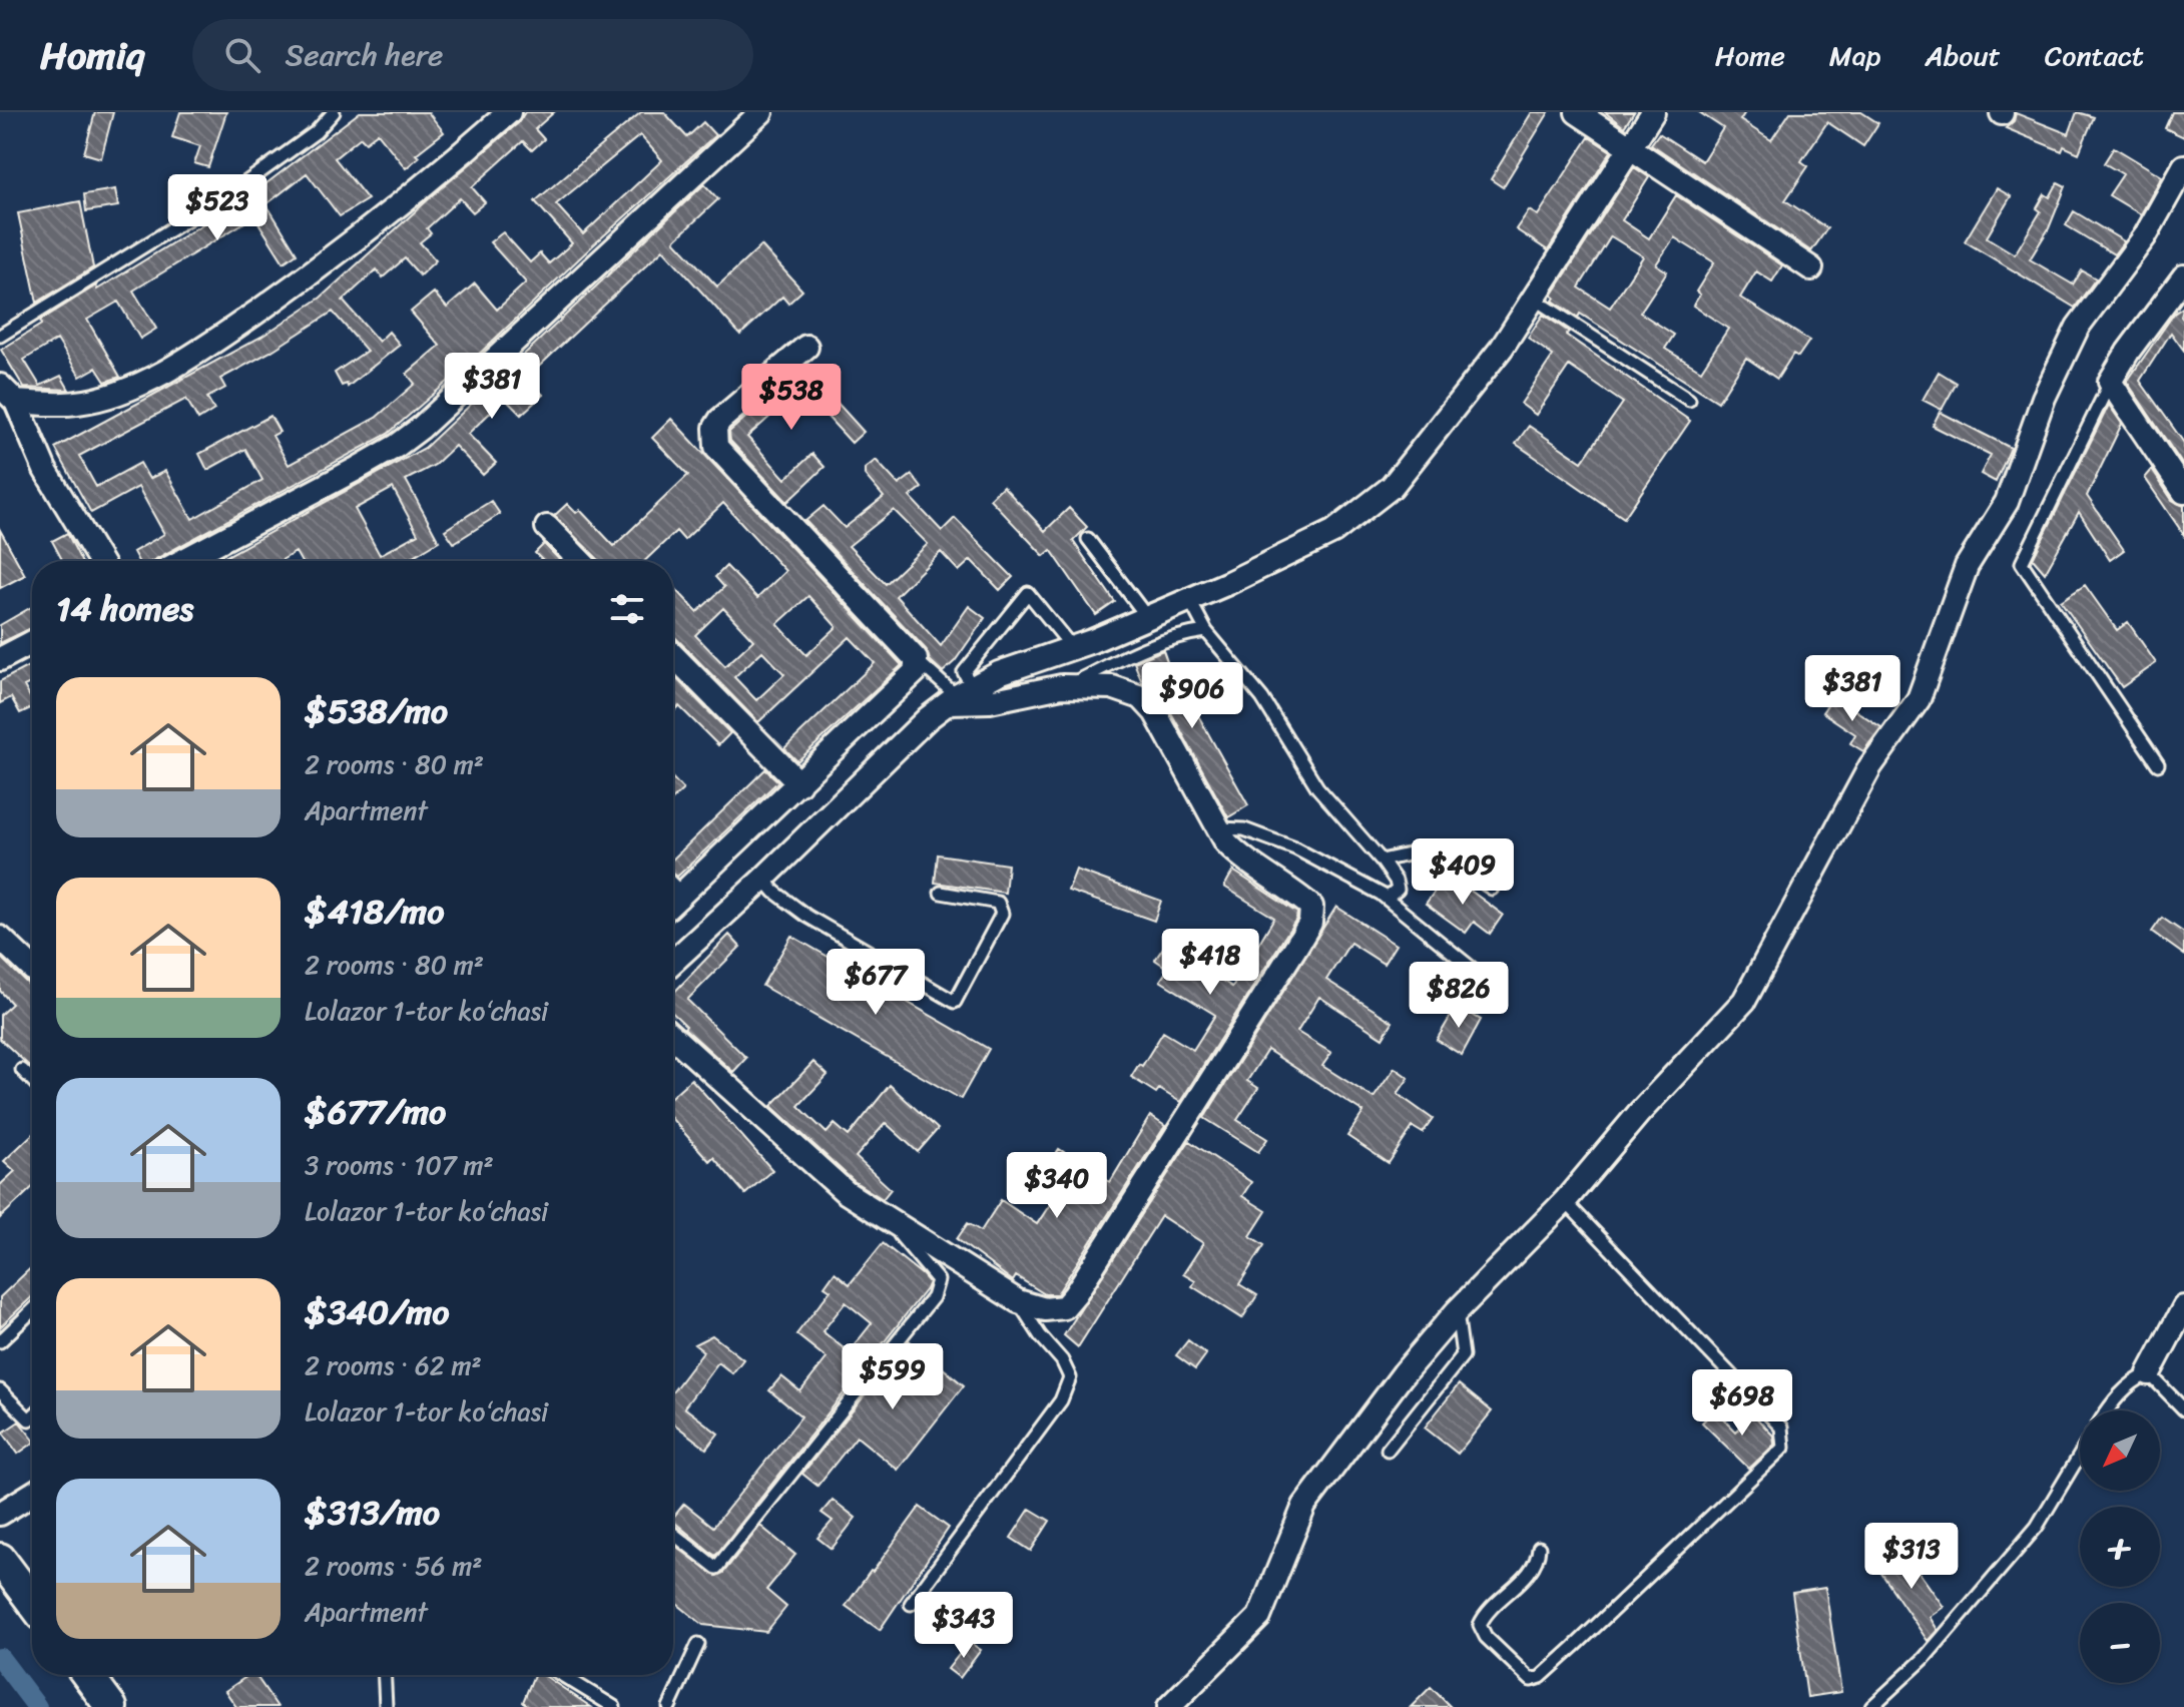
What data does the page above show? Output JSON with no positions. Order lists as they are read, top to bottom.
{
  "north": "bottom left",
  "page": {
    "header": "Homiq",
    "search": "Search here",
    "nav": [
      "Home",
      "Map",
      "About",
      "Contact"
    ],
    "price": [
      "$523",
      "$381",
      "$538",
      "$381",
      "$906",
      "$409",
      "$418",
      "$677",
      "$826",
      "$340",
      "$599",
      "$698",
      "$313",
      "$343"
    ],
    "heading": "14 homes",
    "list": [
      {
        "name": "$538/mo",
        "note": "2 rooms · 80 m² · Apartment"
      },
      {
        "name": "$418/mo",
        "note": "2 rooms · 80 m² · Lolazor 1-tor ko‘chasi"
      },
      {
        "name": "$677/mo",
        "note": "3 rooms · 107 m² · Lolazor 1-tor ko‘chasi"
      },
      {
        "name": "$340/mo",
        "note": "2 rooms · 62 m² · Lolazor 1-tor ko‘chasi"
      },
      {
        "name": "$313/mo",
        "note": "2 rooms · 56 m² · Apartment"
      }
    ],
    "map_buttons": ["+", "−"]
  }
}
